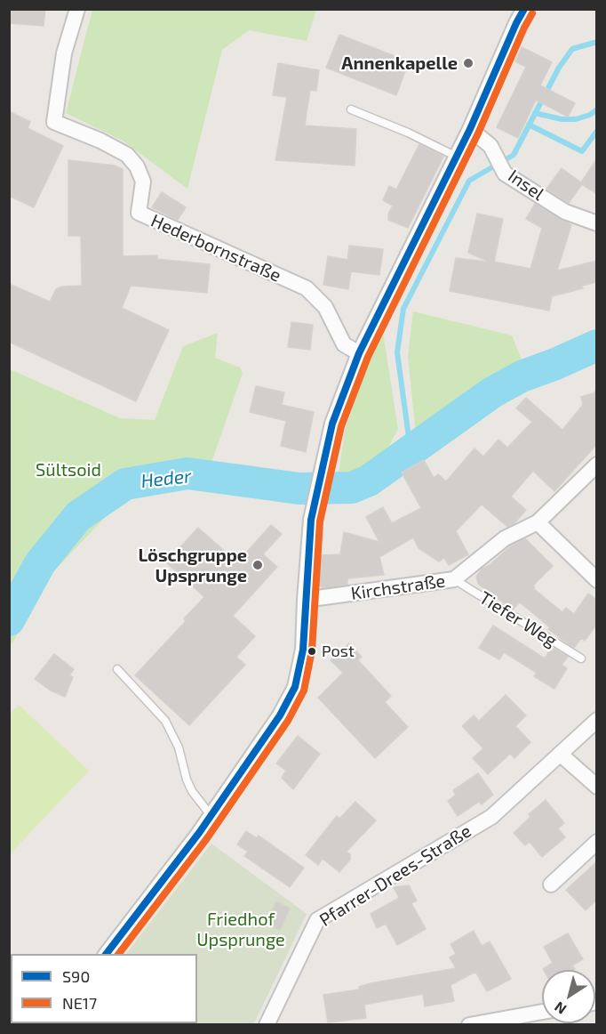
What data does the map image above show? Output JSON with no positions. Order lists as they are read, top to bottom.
{
  "streets": {
    "street": [
      "Insel",
      "Hederbornstraße",
      "Kirchstraße",
      "Pfarrer-Drees-Straße"
    ],
    "lane": ["Tiefer Weg"]
  },
  "crossings": [
    ["Kirchstraße", "Tiefer Weg"]
  ],
  "water": ["Heder"],
  "parks": ["Sültsoid", "Friedhof Upsprunge"],
  "places": ["Annenkapelle", "Löschgruppe Upsprunge", "Post"],
  "lines": ["transit line S90", "transit line NE17"],
  "legend": ["S90", "NE17"],
  "north": "bottom left"
}
